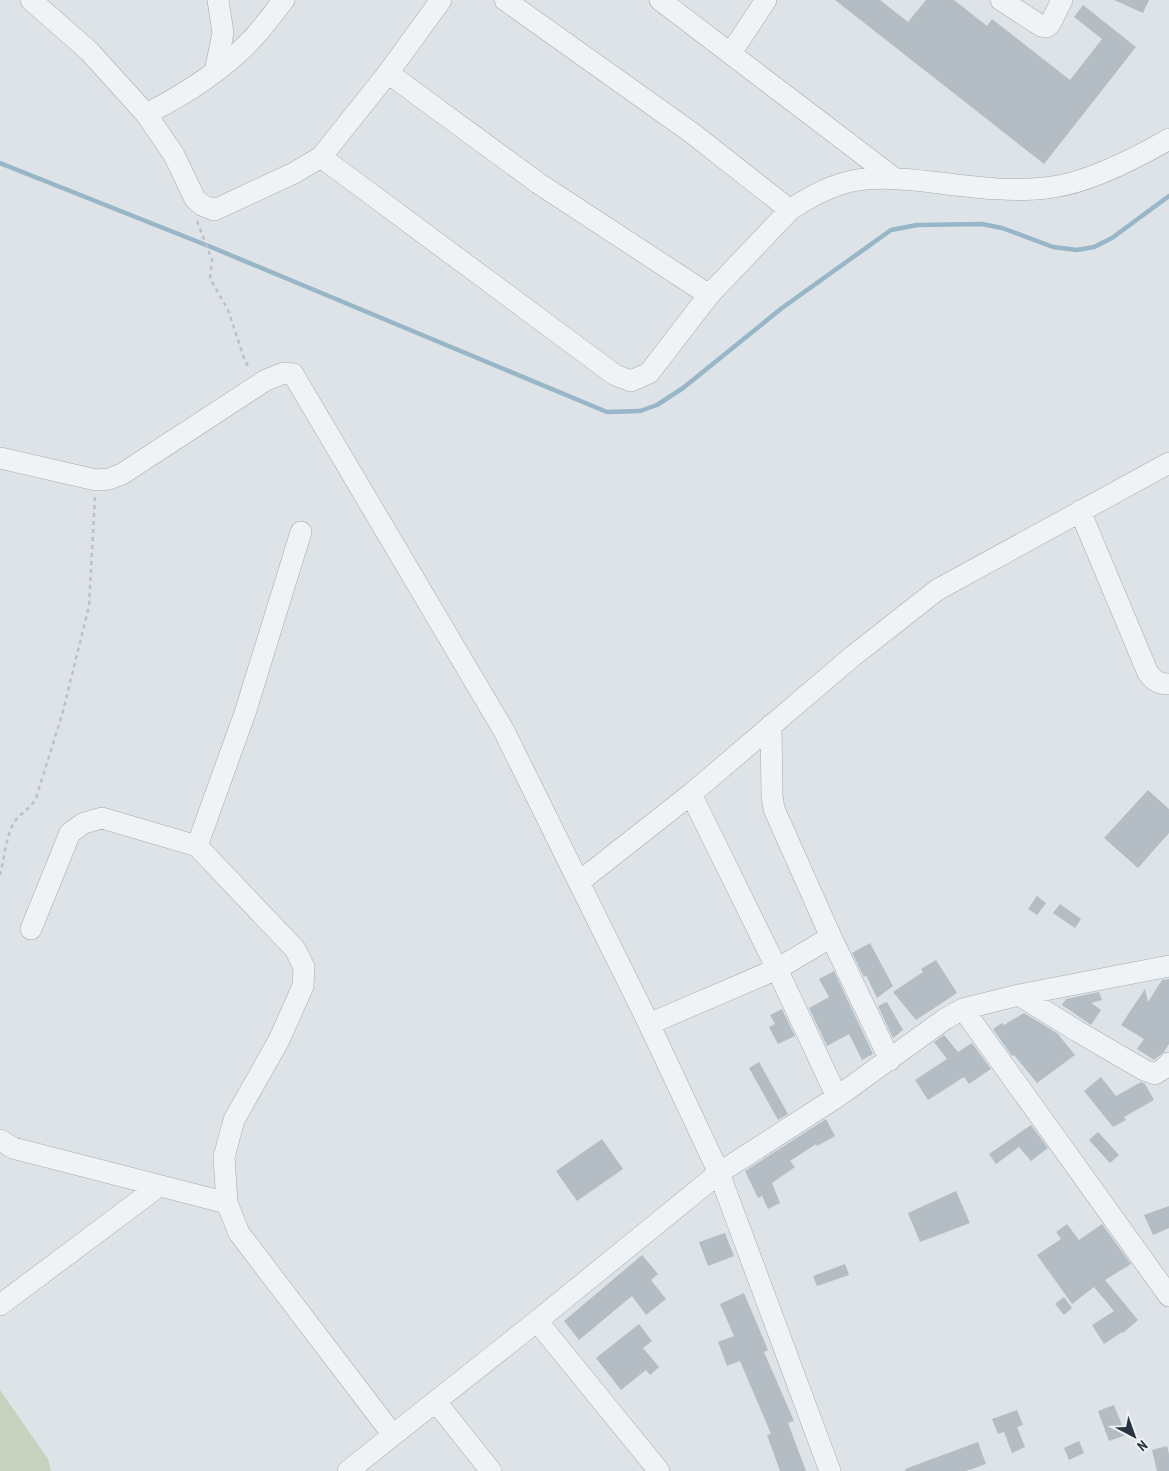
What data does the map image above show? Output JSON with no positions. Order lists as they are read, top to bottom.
{
  "north": "bottom right"
}
